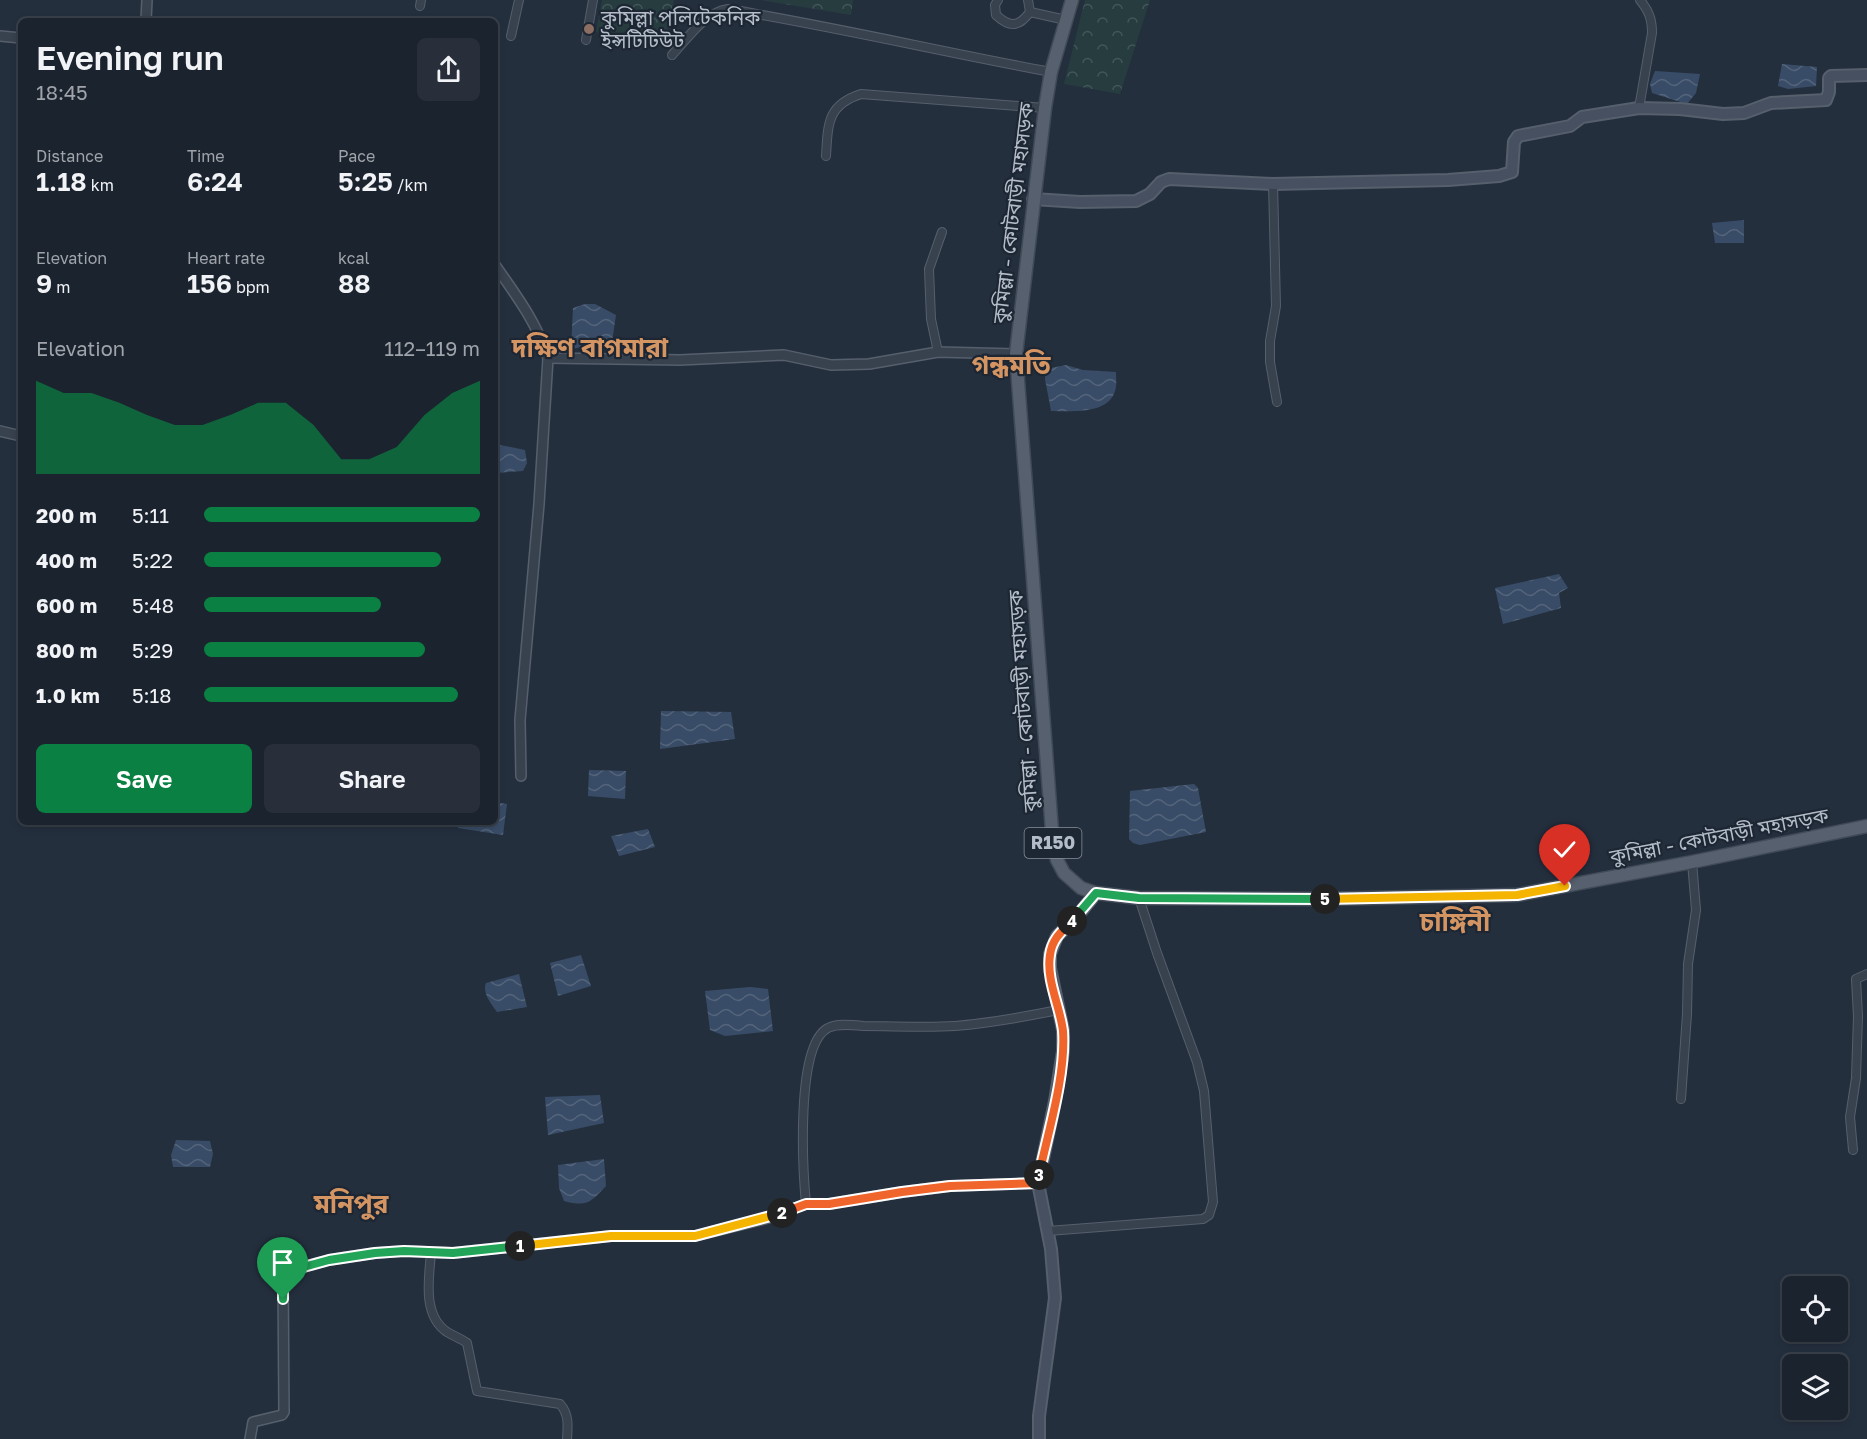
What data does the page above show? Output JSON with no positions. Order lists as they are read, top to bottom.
{
  "streets": {
    "main road": ["কুমিল্লা - কোটবাড়ী মহাসড়ক", "R150"]
  },
  "districts": [
    "দক্ষিণ বাগমারা",
    "গন্ধমতি",
    "চাঙ্গিনী",
    "মনিপুর"
  ],
  "places": ["কুমিল্লা পলিটেকনিক ইন্সটিটিউট"],
  "page": {
    "heading": ["Evening run", "18:45"],
    "stats": [
      ["Distance", "1.18 km"],
      ["Time", "6:24"],
      ["Pace", "5:25 /km"],
      ["Elevation", "9 m"],
      ["Heart rate", "156 bpm"],
      ["kcal", "88"]
    ],
    "chart": ["Elevation", "112–119 m"],
    "list": [
      {
        "name": "200 m",
        "note": "5:11"
      },
      {
        "name": "400 m",
        "note": "5:22"
      },
      {
        "name": "600 m",
        "note": "5:48"
      },
      {
        "name": "800 m",
        "note": "5:29"
      },
      {
        "name": "1.0 km",
        "note": "5:18"
      }
    ],
    "buttons": ["Save", "Share"],
    "pins": [
      "5",
      "4",
      "3",
      "2",
      "1"
    ]
  }
}
